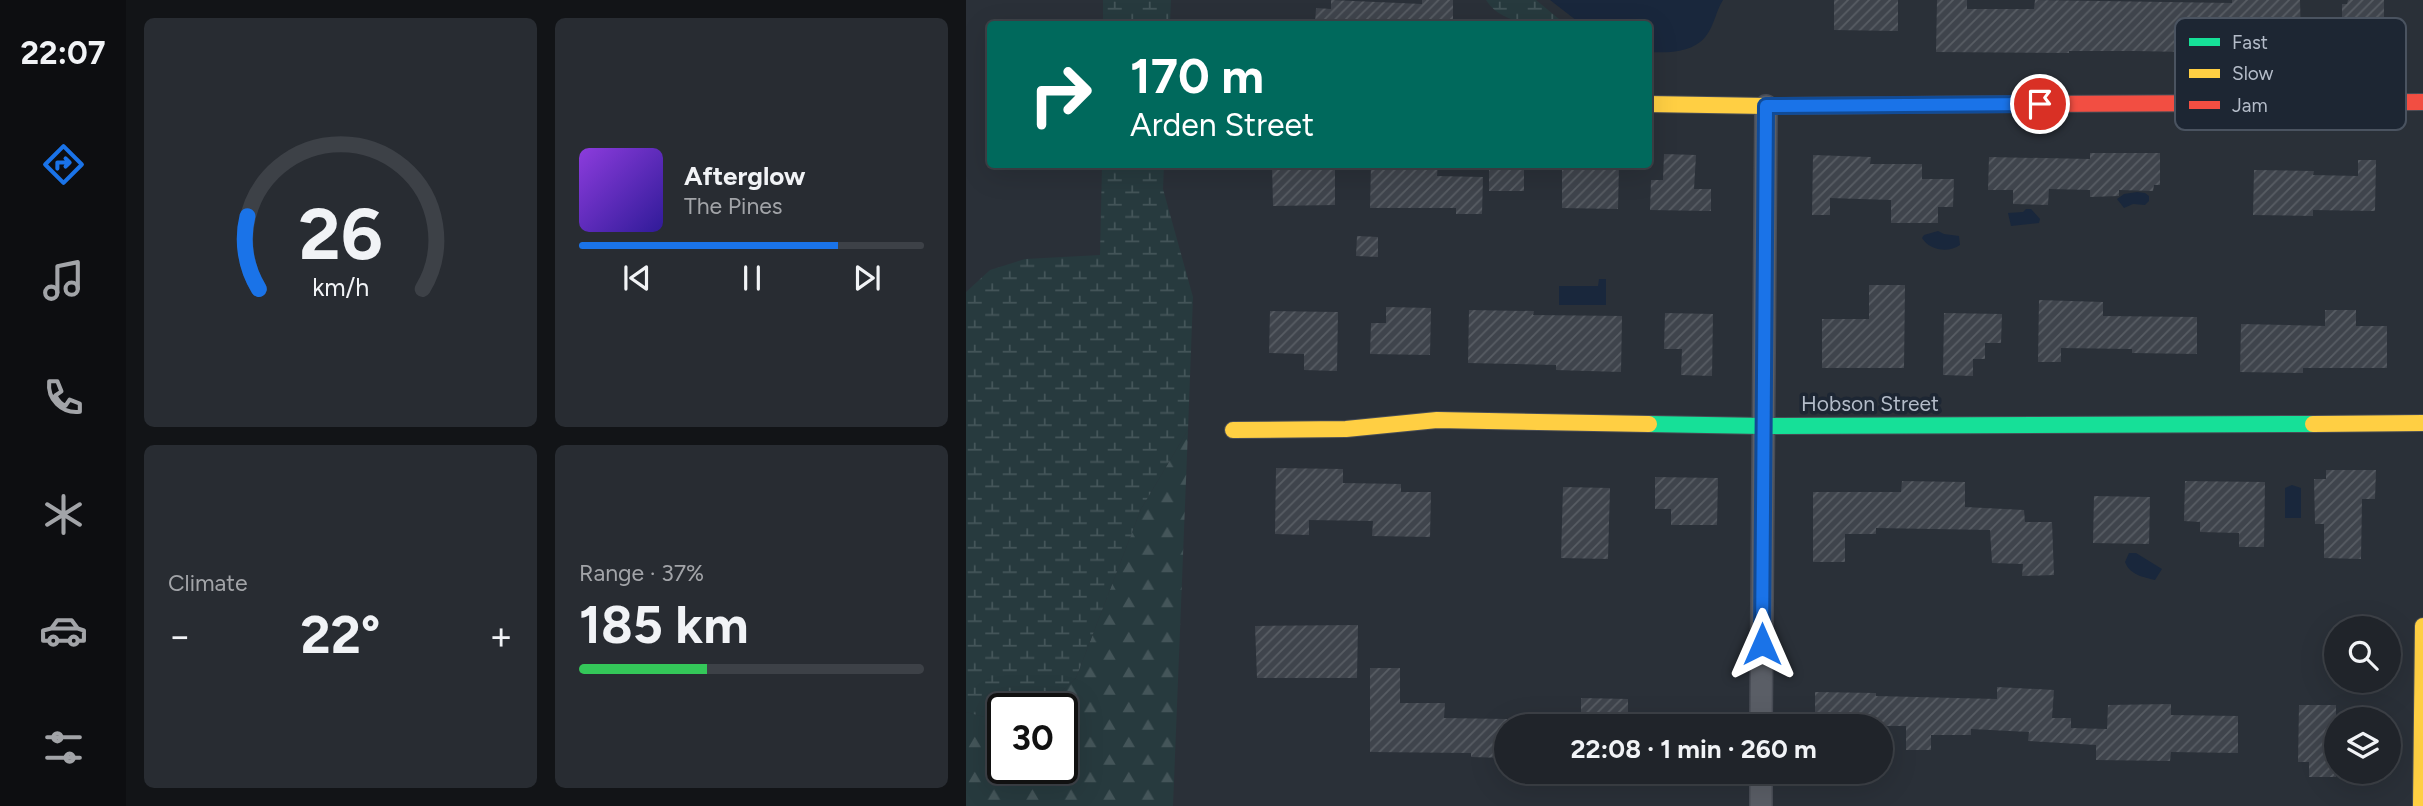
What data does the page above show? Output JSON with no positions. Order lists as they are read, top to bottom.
{
  "streets": {
    "street": ["Hobson Street"]
  },
  "legend": ["Fast", "Slow", "Jam"],
  "page": {
    "tabs": "22:07",
    "turn": ["170 m", "Arden Street"],
    "song": ["Afterglow", "The Pines"],
    "tile": [
      "Climate",
      ["Range · 37%", "185 km"]
    ],
    "heat": ["−", "22°", "+"],
    "limit": "30",
    "trip": "22:08 · 1 min · 260 m",
    "gauge": ["26", "km/h"]
  }
}
